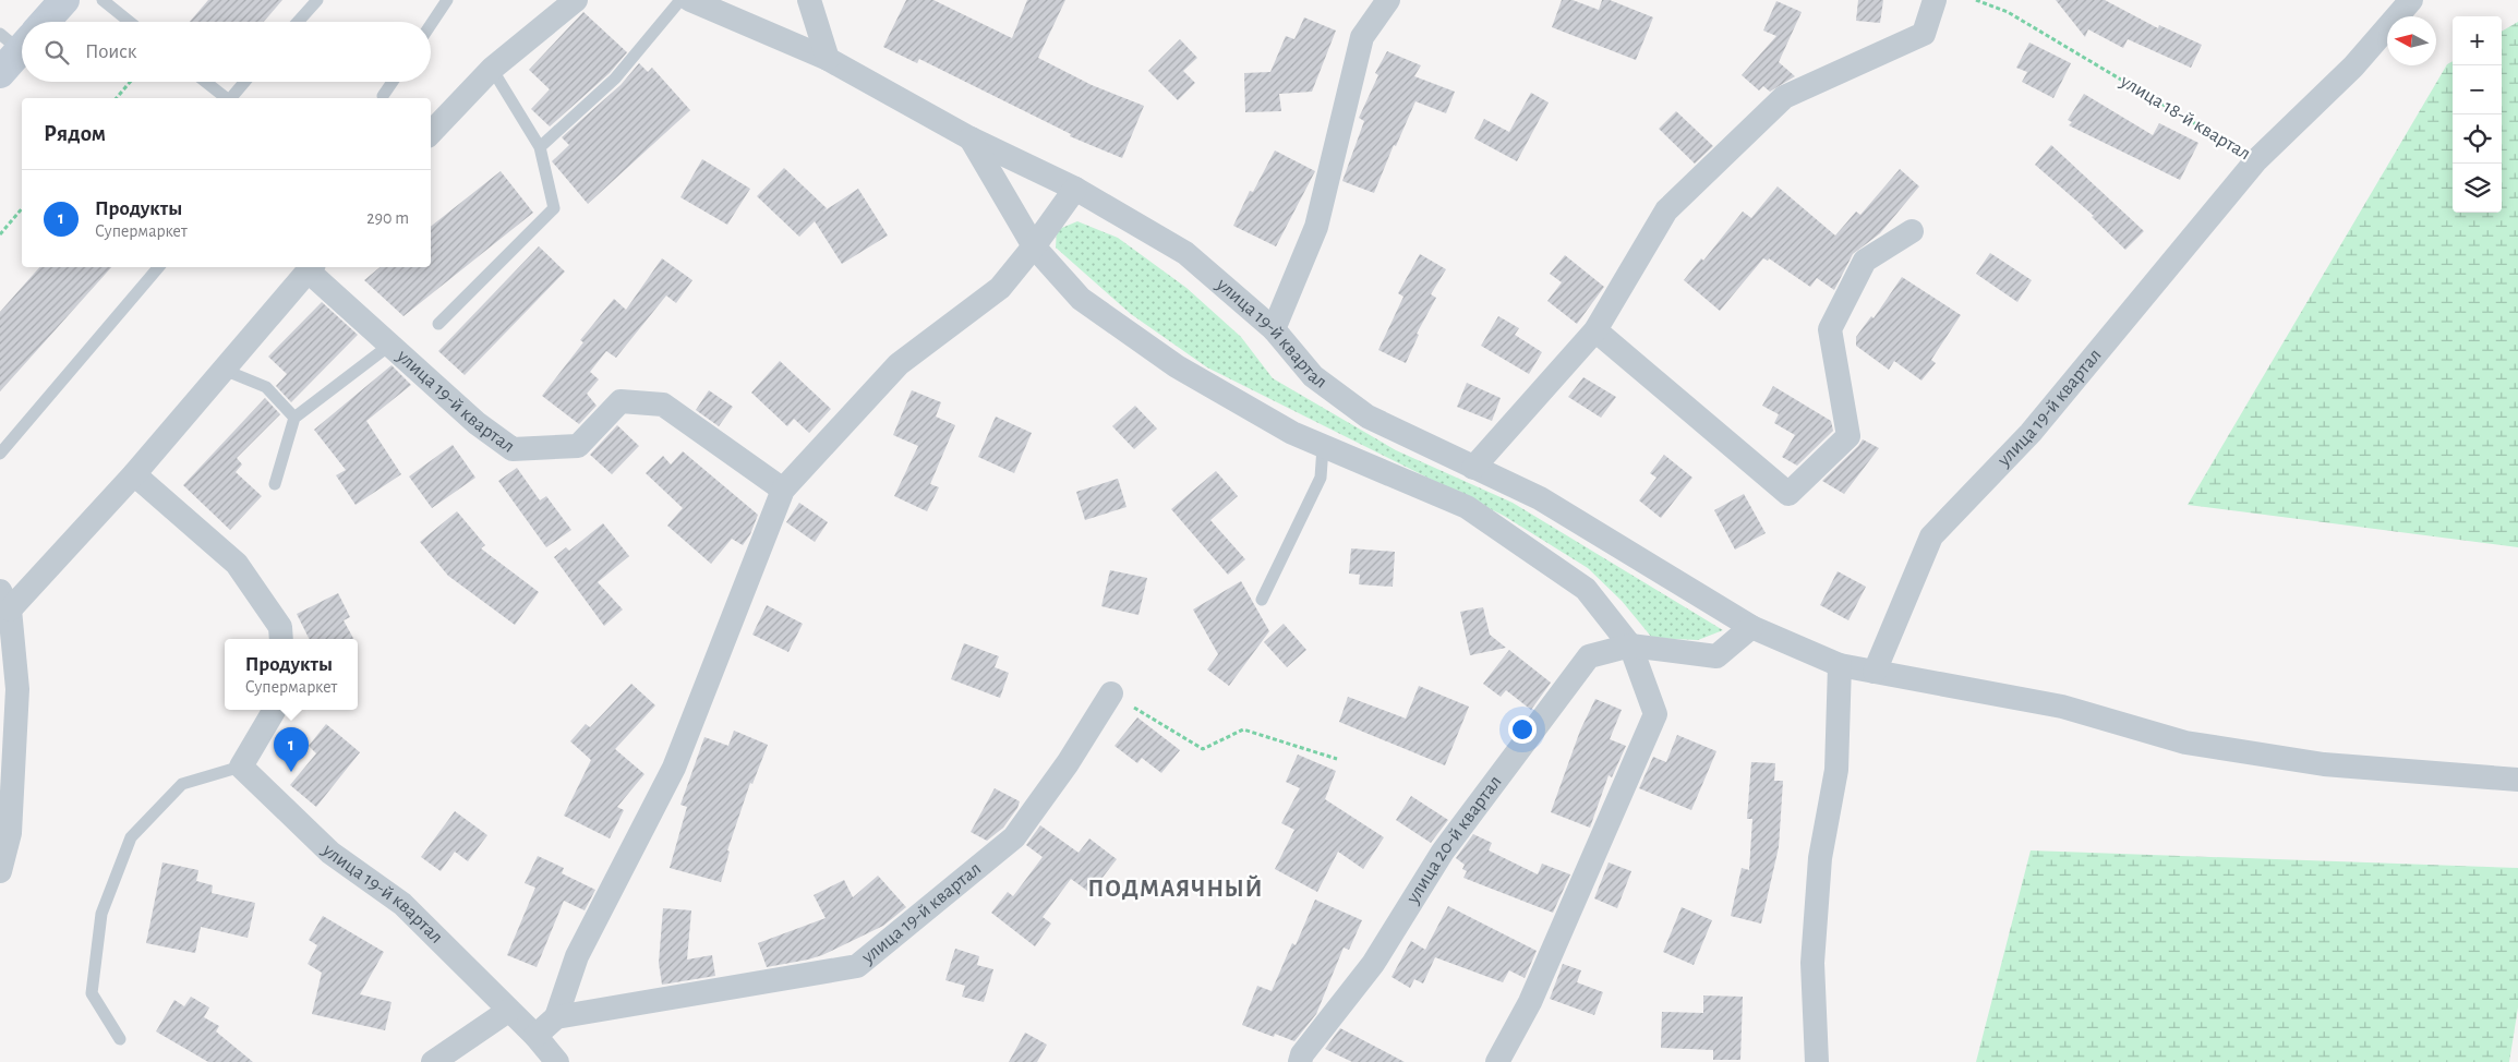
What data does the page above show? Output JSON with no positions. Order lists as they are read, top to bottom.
{
  "streets": {
    "street": ["улица 18-й квартал", "улица 19-й квартал", "улица 20-й квартал"]
  },
  "crossings": [
    ["улица 18-й квартал", "улица 19-й квартал"],
    ["улица 19-й квартал", "улица 20-й квартал"]
  ],
  "districts": ["ПОДМАЯЧНЫЙ"],
  "north": "left",
  "page": {
    "map_buttons": ["+", "−"],
    "search": "Поиск",
    "heading": "Рядом",
    "list": [
      {
        "mark": "1",
        "name": "Продукты",
        "note": "Супермаркет",
        "value": "290 m"
      }
    ],
    "popup": ["Продукты", "Супермаркет"],
    "pins": "1"
  }
}
